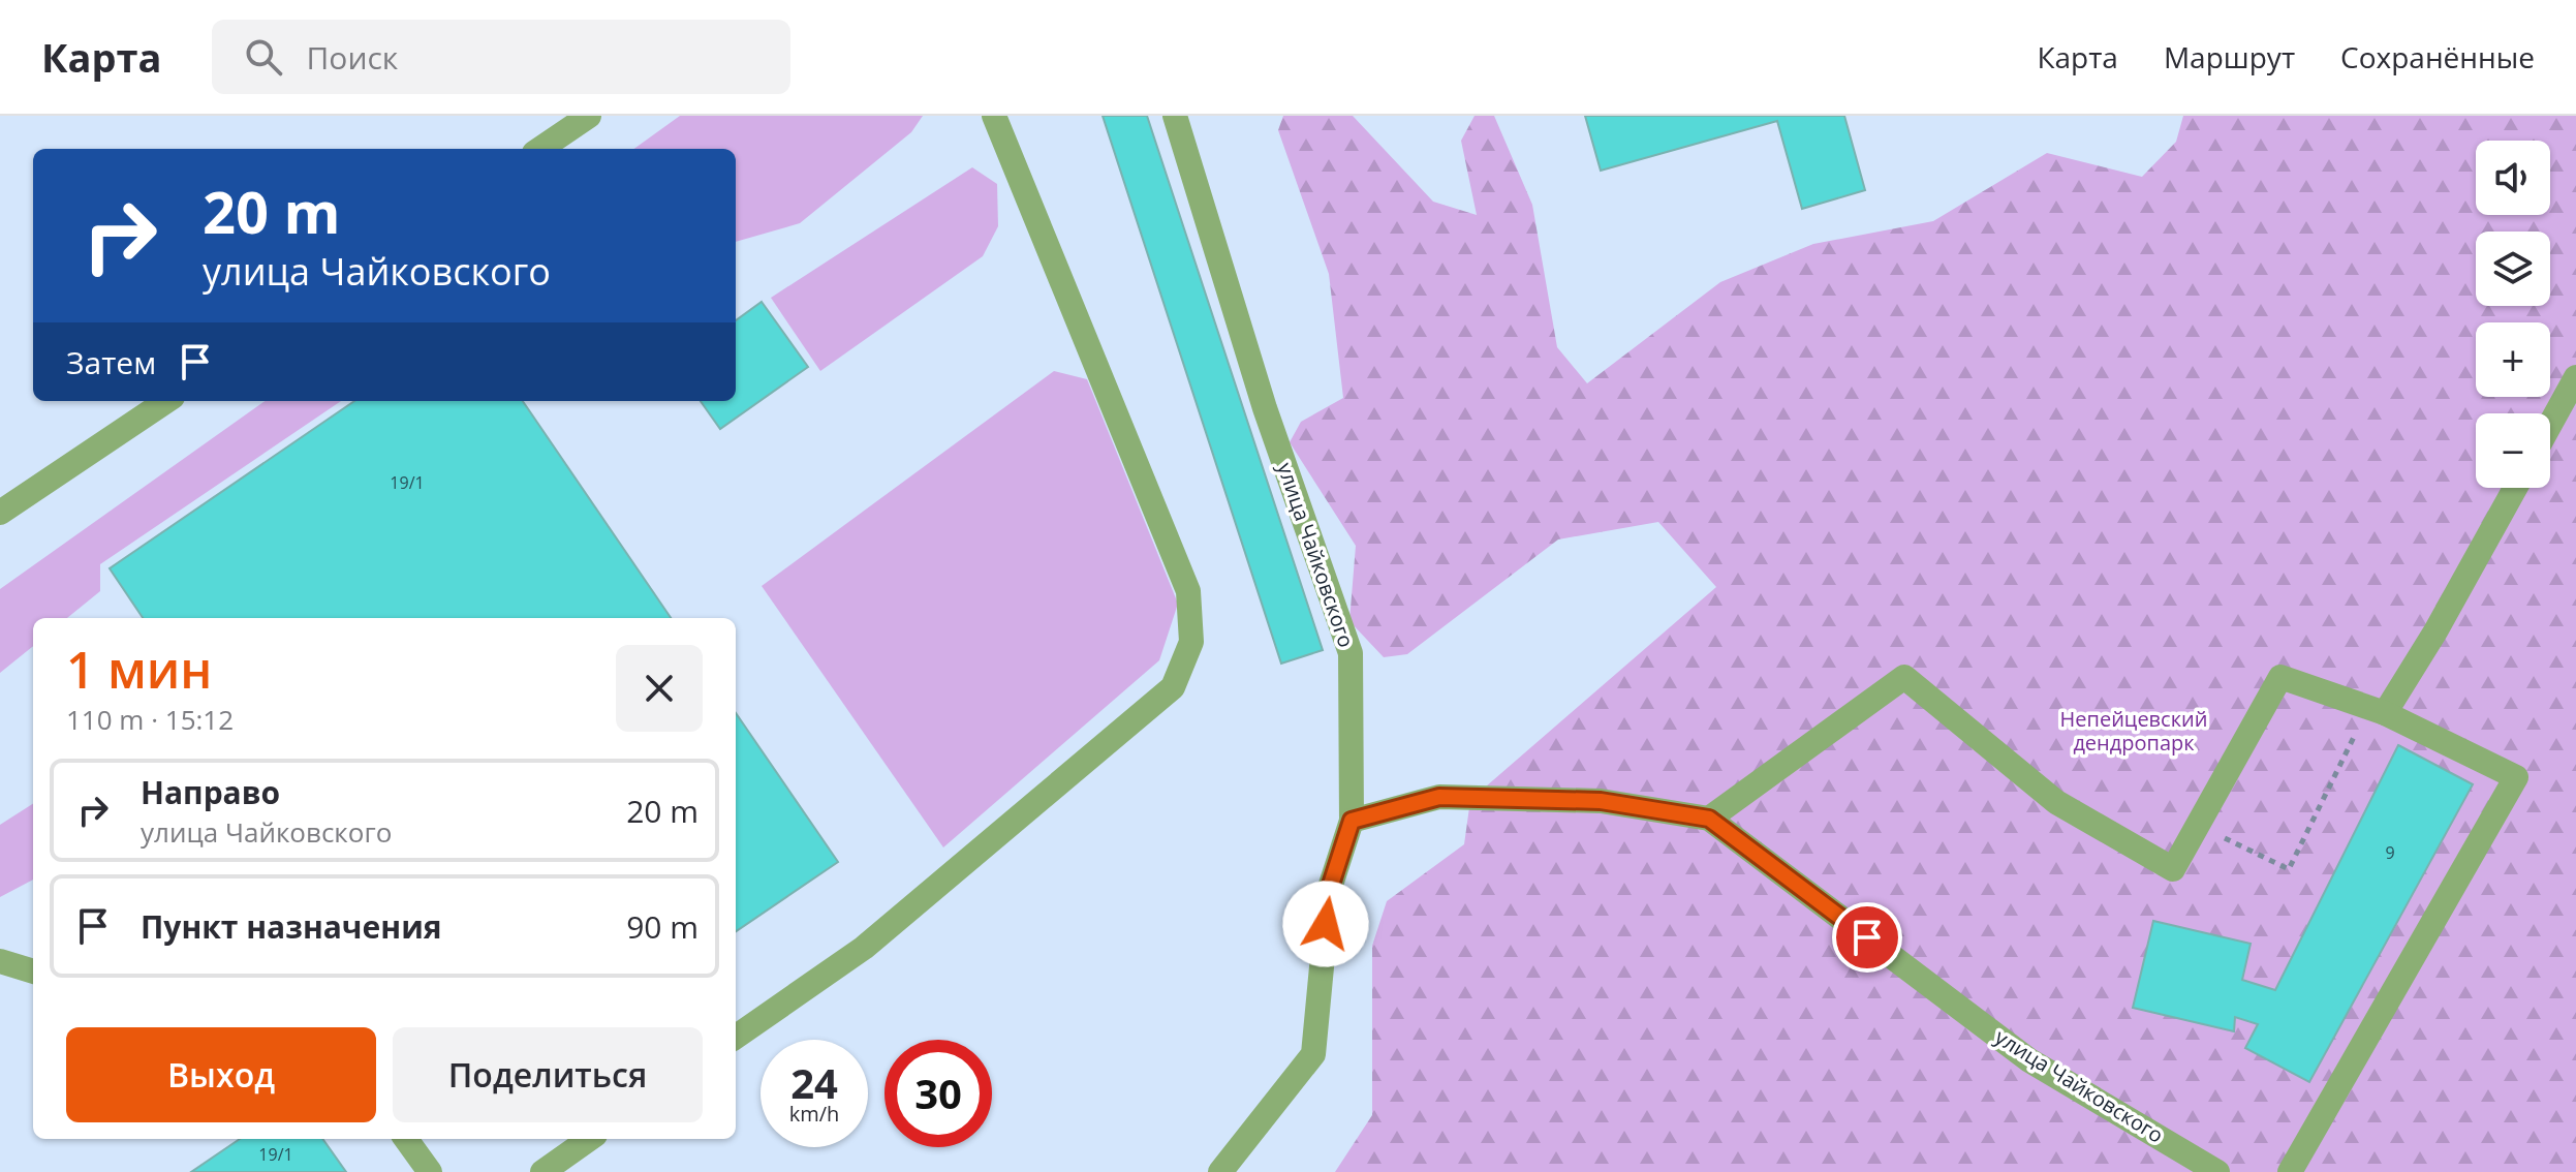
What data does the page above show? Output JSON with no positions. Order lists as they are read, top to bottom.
{
  "streets": {
    "street": ["улица Чайковского"]
  },
  "parks": ["Непейцевский дендропарк"],
  "house_numbers": ["19/1", "9", "19/1"],
  "page": {
    "header": "Карта",
    "search": "Поиск",
    "nav": ["Карта", "Маршрут", "Сохранённые"],
    "map_buttons": ["+", "−"],
    "turn": ["20 m", "улица Чайковского"],
    "then": "Затем",
    "heading": ["1 мин", "110 m · 15:12"],
    "list": [
      {
        "name": "Направо",
        "note": "улица Чайковского",
        "value": "20 m"
      },
      {
        "name": "Пункт назначения",
        "value": "90 m"
      }
    ],
    "buttons": ["Выход", "Поделиться"],
    "speed": "24 km/h",
    "limit": "30"
  }
}
